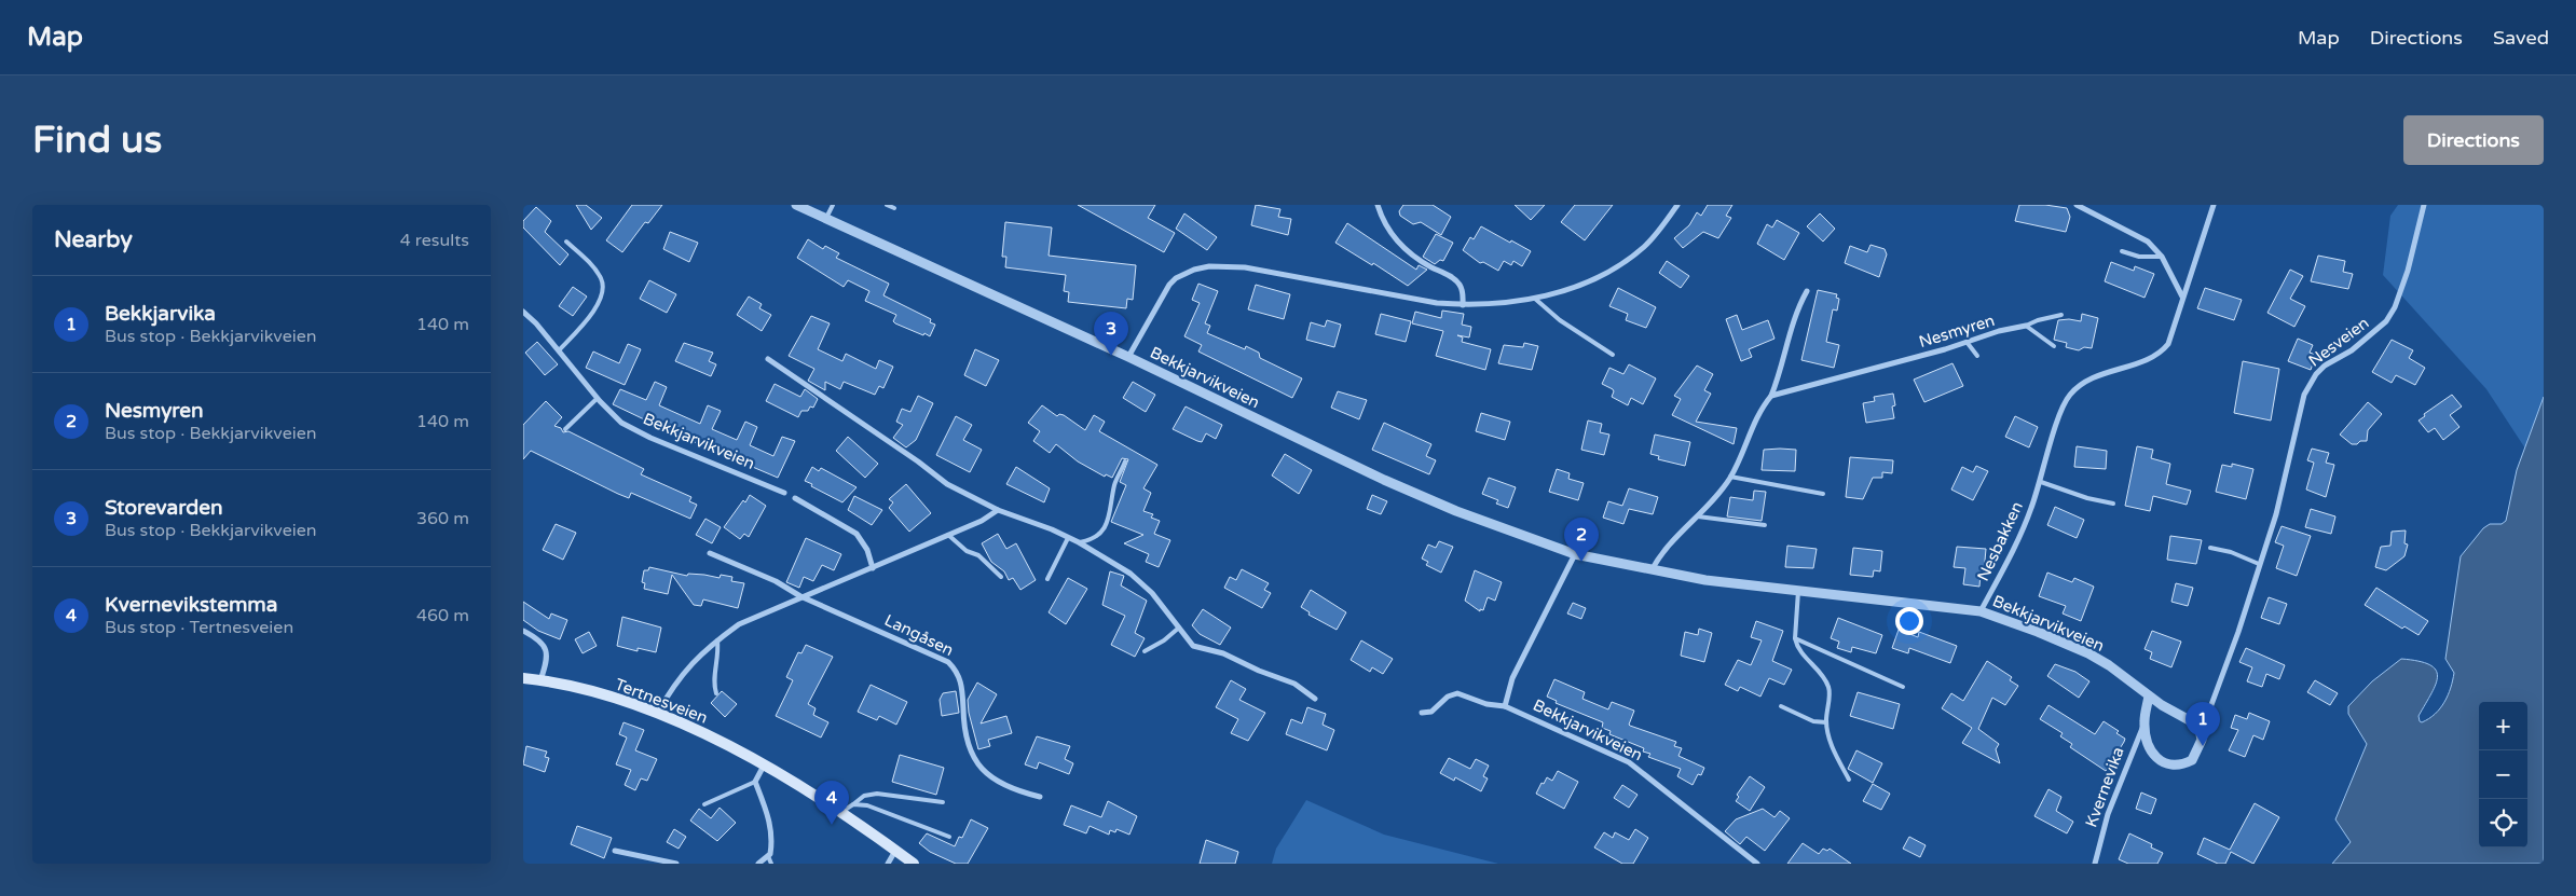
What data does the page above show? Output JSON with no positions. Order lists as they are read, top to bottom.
{
  "streets": {
    "main road": ["Tertnesveien"],
    "street": [
      "Nesmyren",
      "Nesveien",
      "Bekkjarvikveien",
      "Nesbakken",
      "Langåsen",
      "Kvernevika"
    ]
  },
  "crossings": [
    ["Nesveien", "Bekkjarvikveien"],
    ["Bekkjarvikveien", "Nesbakken"]
  ],
  "page": {
    "header": "Map",
    "nav": ["Map", "Directions", "Saved"],
    "buttons": "Directions",
    "title": "Find us",
    "heading": ["Nearby", "4 results"],
    "list": [
      {
        "mark": "1",
        "name": "Bekkjarvika",
        "note": "Bus stop · Bekkjarvikveien",
        "value": "140 m"
      },
      {
        "mark": "2",
        "name": "Nesmyren",
        "note": "Bus stop · Bekkjarvikveien",
        "value": "140 m"
      },
      {
        "mark": "3",
        "name": "Storevarden",
        "note": "Bus stop · Bekkjarvikveien",
        "value": "360 m"
      },
      {
        "mark": "4",
        "name": "Kvernevikstemma",
        "note": "Bus stop · Tertnesveien",
        "value": "460 m"
      }
    ],
    "pins": [
      "3",
      "2",
      "1",
      "4"
    ],
    "map_buttons": ["+", "−"]
  }
}
